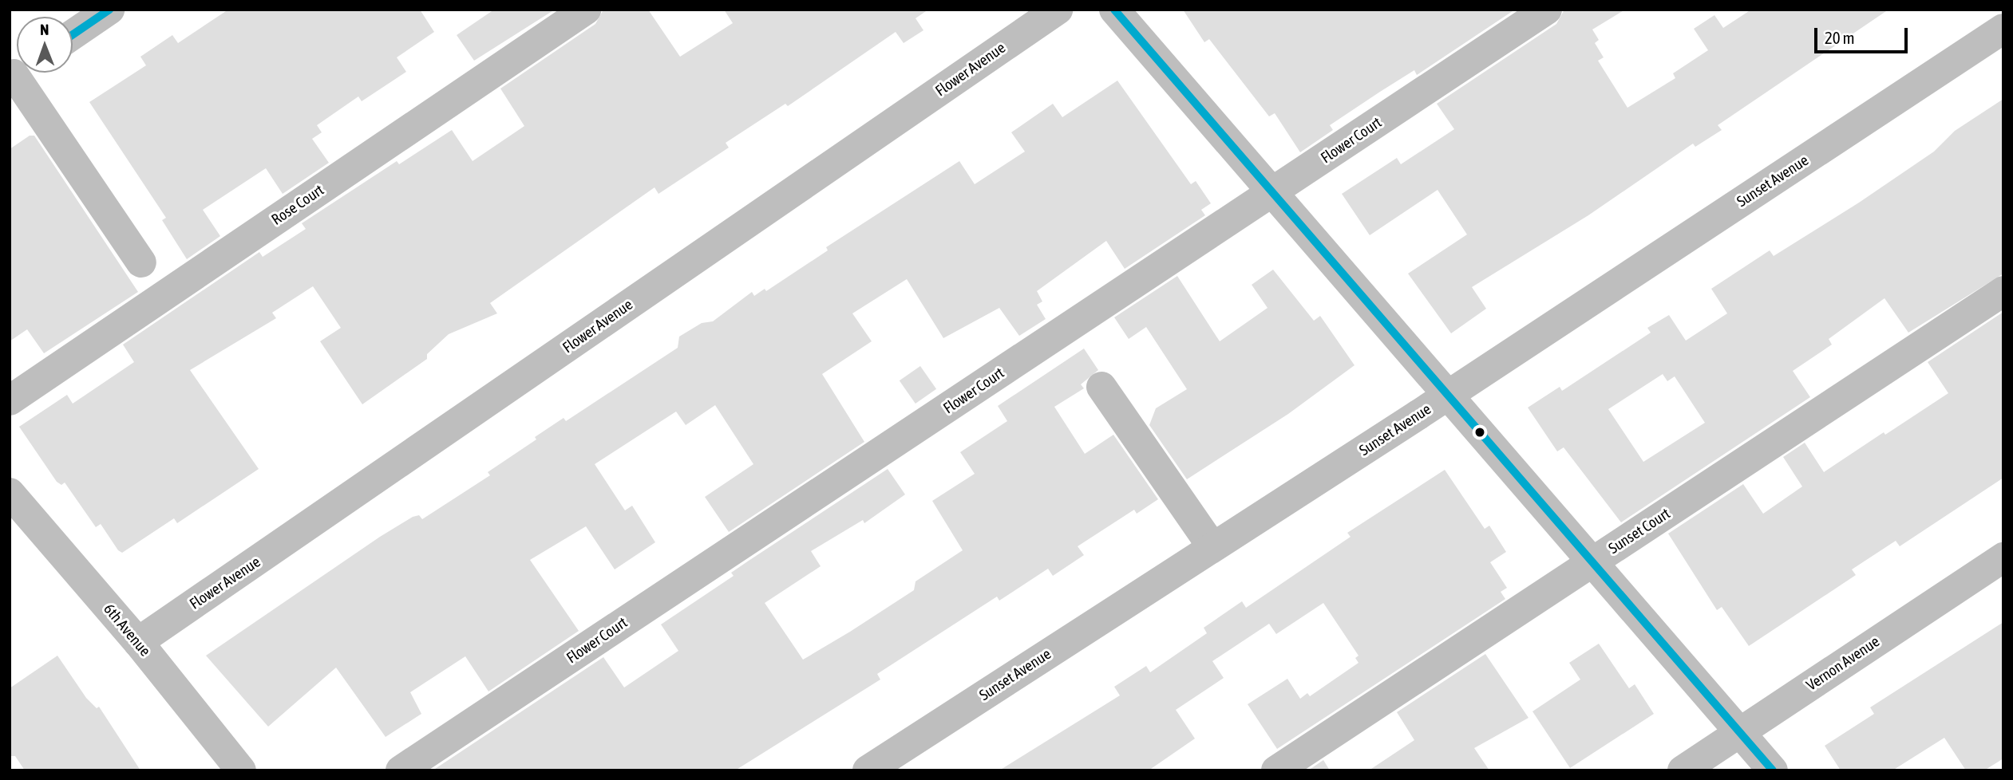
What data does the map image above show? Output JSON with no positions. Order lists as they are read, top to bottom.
{
  "streets": {
    "street": [
      "Flower Avenue",
      "Flower Court",
      "Sunset Avenue",
      "Rose Court",
      "Sunset Court",
      "6th Avenue",
      "Vernon Avenue"
    ]
  },
  "crossings": [
    ["Flower Avenue", "6th Avenue"]
  ],
  "scale_bar": "20 m",
  "north": "top"
}
